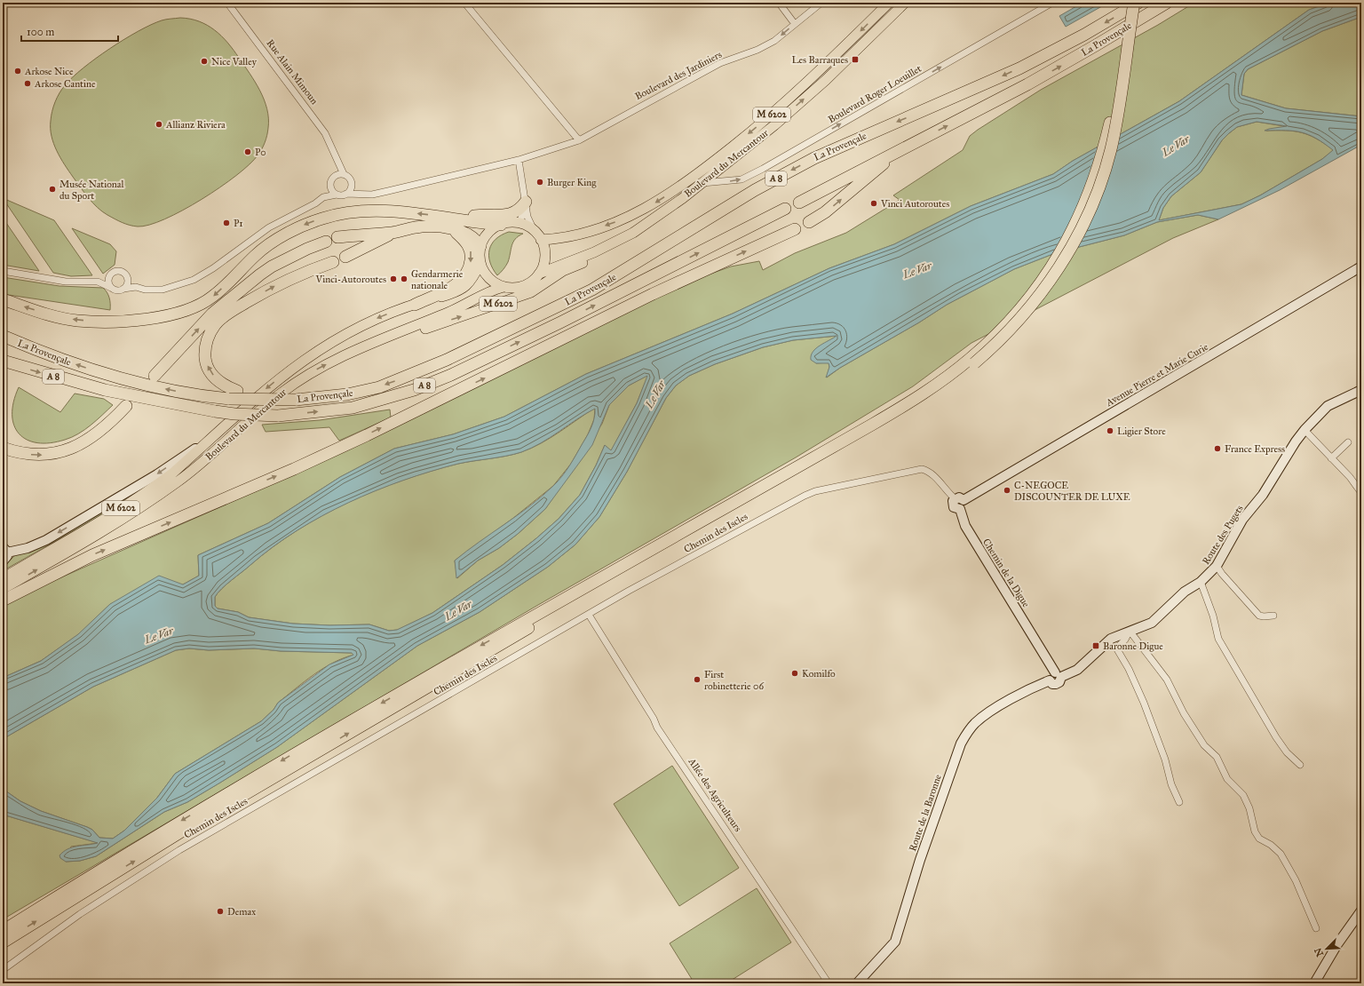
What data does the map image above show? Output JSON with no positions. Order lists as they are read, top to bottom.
{
  "streets": {
    "highway": ["La Provençale", "A 8"],
    "main road": [
      "M 6202",
      "Boulevard du Mercantour",
      "Avenue Pierre et Marie Curie",
      "Route des Pugets",
      "Chemin de la Digue",
      "Route de la Baronne"
    ],
    "street": [
      "Rue Alain Mimoun",
      "Boulevard des Jardiniers",
      "Boulevard Roger Loeuillet",
      "Chemin des Iscles",
      "Allée des Agriculteurs"
    ]
  },
  "crossings": [
    ["Rue Alain Mimoun", "Boulevard des Jardiniers"],
    ["Boulevard Roger Loeuillet", "Boulevard du Mercantour"],
    ["M 6202", "Boulevard du Mercantour"],
    ["Avenue Pierre et Marie Curie", "Chemin des Iscles"],
    ["Avenue Pierre et Marie Curie", "Chemin de la Digue"],
    ["Chemin des Iscles", "Chemin de la Digue"],
    ["Chemin des Iscles", "Allée des Agriculteurs"],
    ["Route des Pugets", "Chemin de la Digue"],
    ["Route des Pugets", "Route de la Baronne"],
    ["Chemin de la Digue", "Route de la Baronne"]
  ],
  "one_way": ["Boulevard des Jardiniers", "Boulevard Roger Loeuillet"],
  "water": ["Le Var"],
  "places": {
    "transit": ["Les Barraques", "Baronne Digue"],
    "other": [
      "Nice Valley",
      "Arkose Nice",
      "Arkose Cantine",
      "Allianz Riviera",
      "P0",
      "Burger King",
      "Musée National du Sport",
      "Vinci Autoroutes",
      "P1",
      "Vinci-Autoroutes",
      "Gendarmerie nationale",
      "Ligier Store",
      "France Express",
      "C-NEGOCE DISCOUNTER DE LUXE",
      "Komilfo",
      "First robinetterie 06",
      "Demax"
    ]
  },
  "scale_bar": "100 m",
  "north": "bottom left"
}
